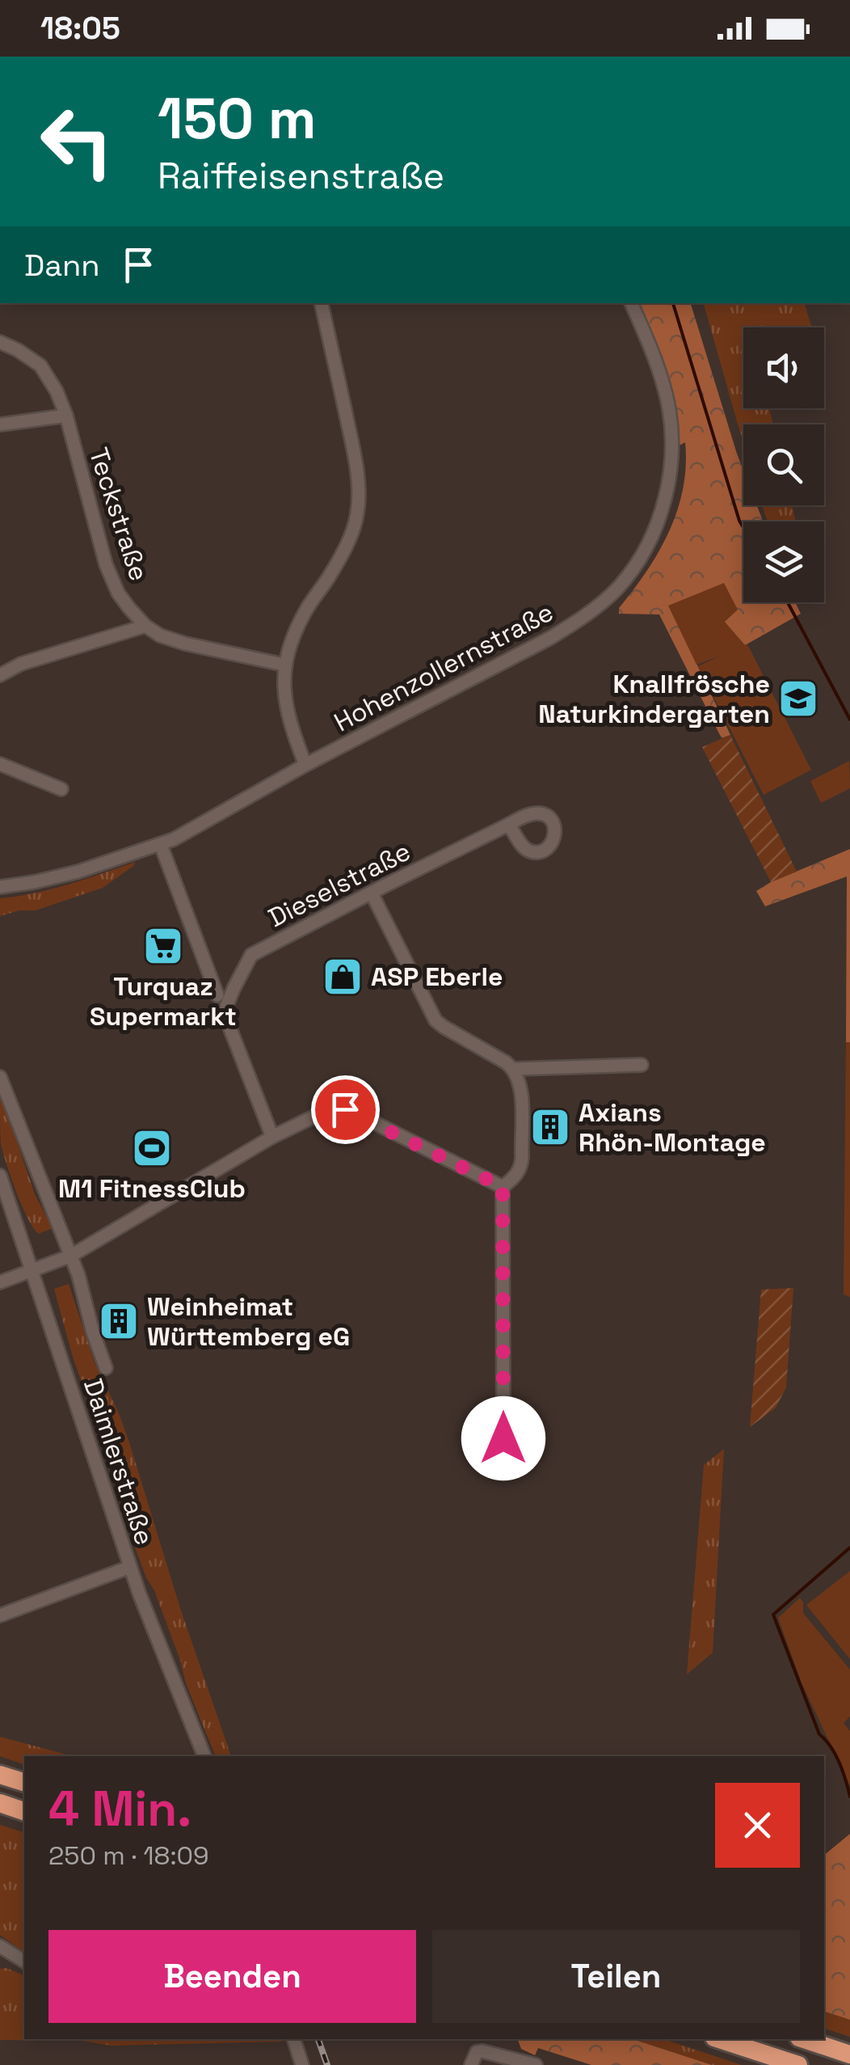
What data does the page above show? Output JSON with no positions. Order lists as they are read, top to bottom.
{
  "streets": {
    "street": [
      "Teckstraße",
      "Hohenzollernstraße",
      "Dieselstraße",
      "Daimlerstraße"
    ]
  },
  "places": {
    "school or university": ["Knallfrösche Naturkindergarten"],
    "supermarket": ["Turquaz Supermarkt"],
    "shop": ["ASP Eberle"],
    "building": ["Axians Rhön-Montage", "Weinheimat Württemberg eG"],
    "sports": ["M1 FitnessClub"]
  },
  "page": {
    "status": "18:05",
    "turn": ["150 m", "Raiffeisenstraße"],
    "then": "Dann",
    "heading": ["4 Min.", "250 m · 18:09"],
    "buttons": ["Beenden", "Teilen"]
  }
}
